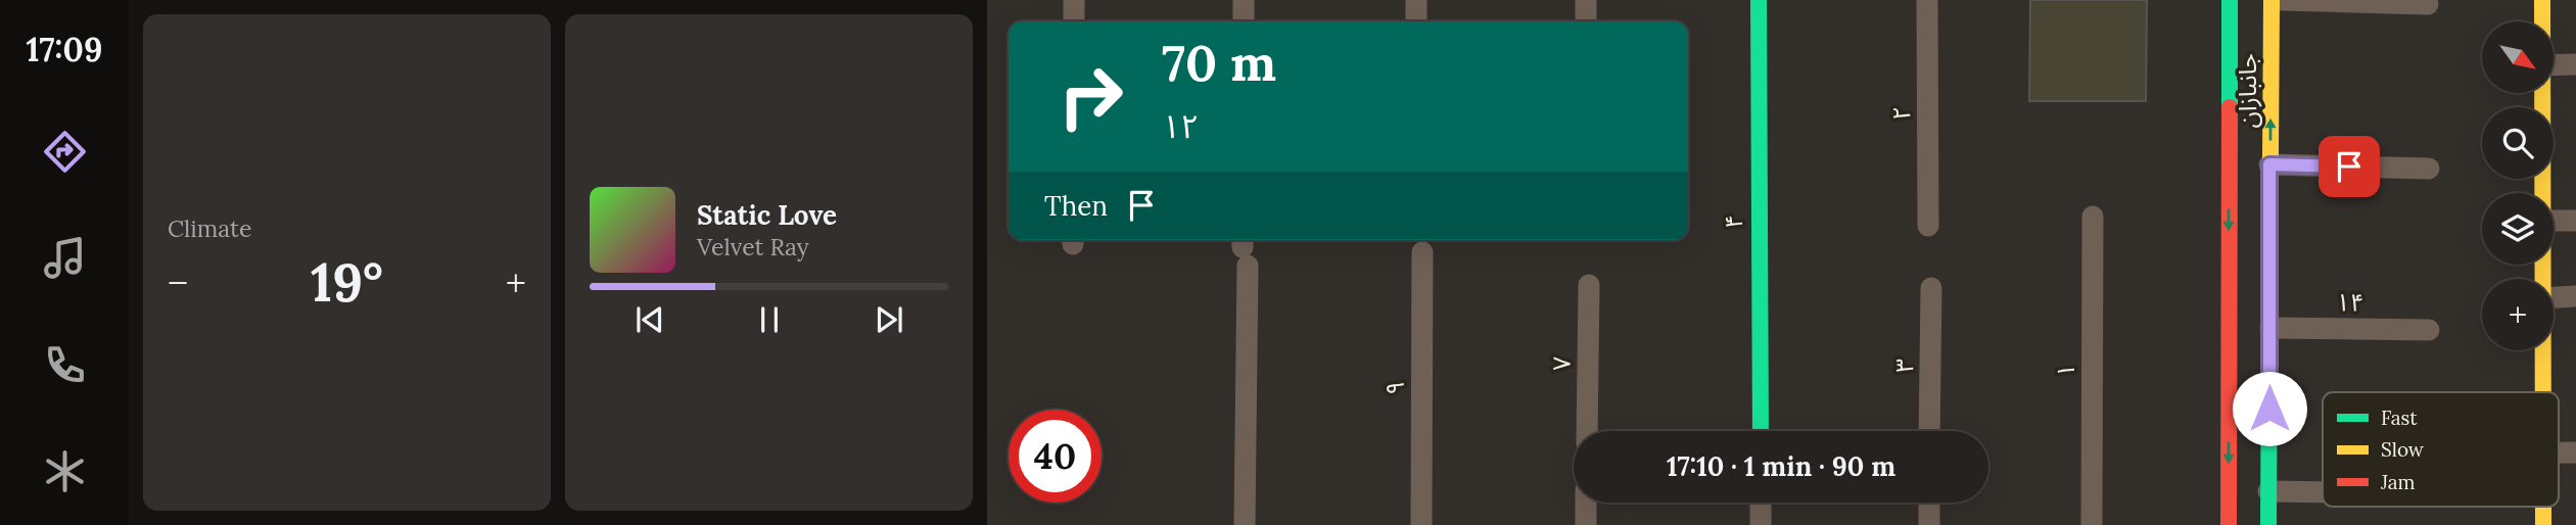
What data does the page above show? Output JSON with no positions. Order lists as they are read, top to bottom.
{
  "streets": {
    "street": [
      "جانبازان",
      "۲",
      "۴",
      "۱۴",
      "۷",
      "۳",
      "۱",
      "۹"
    ]
  },
  "crossings": [
    ["جانبازان", "۱۴"]
  ],
  "legend": ["Fast", "Slow", "Jam"],
  "north": "bottom right",
  "page": {
    "tabs": "17:09",
    "tile": "Climate",
    "map_buttons": "+",
    "turn": ["70 m", "۱۲"],
    "then": "Then",
    "song": ["Static Love", "Velvet Ray"],
    "heat": ["−", "19°", "+"],
    "limit": "40",
    "trip": "17:10 · 1 min · 90 m"
  }
}
